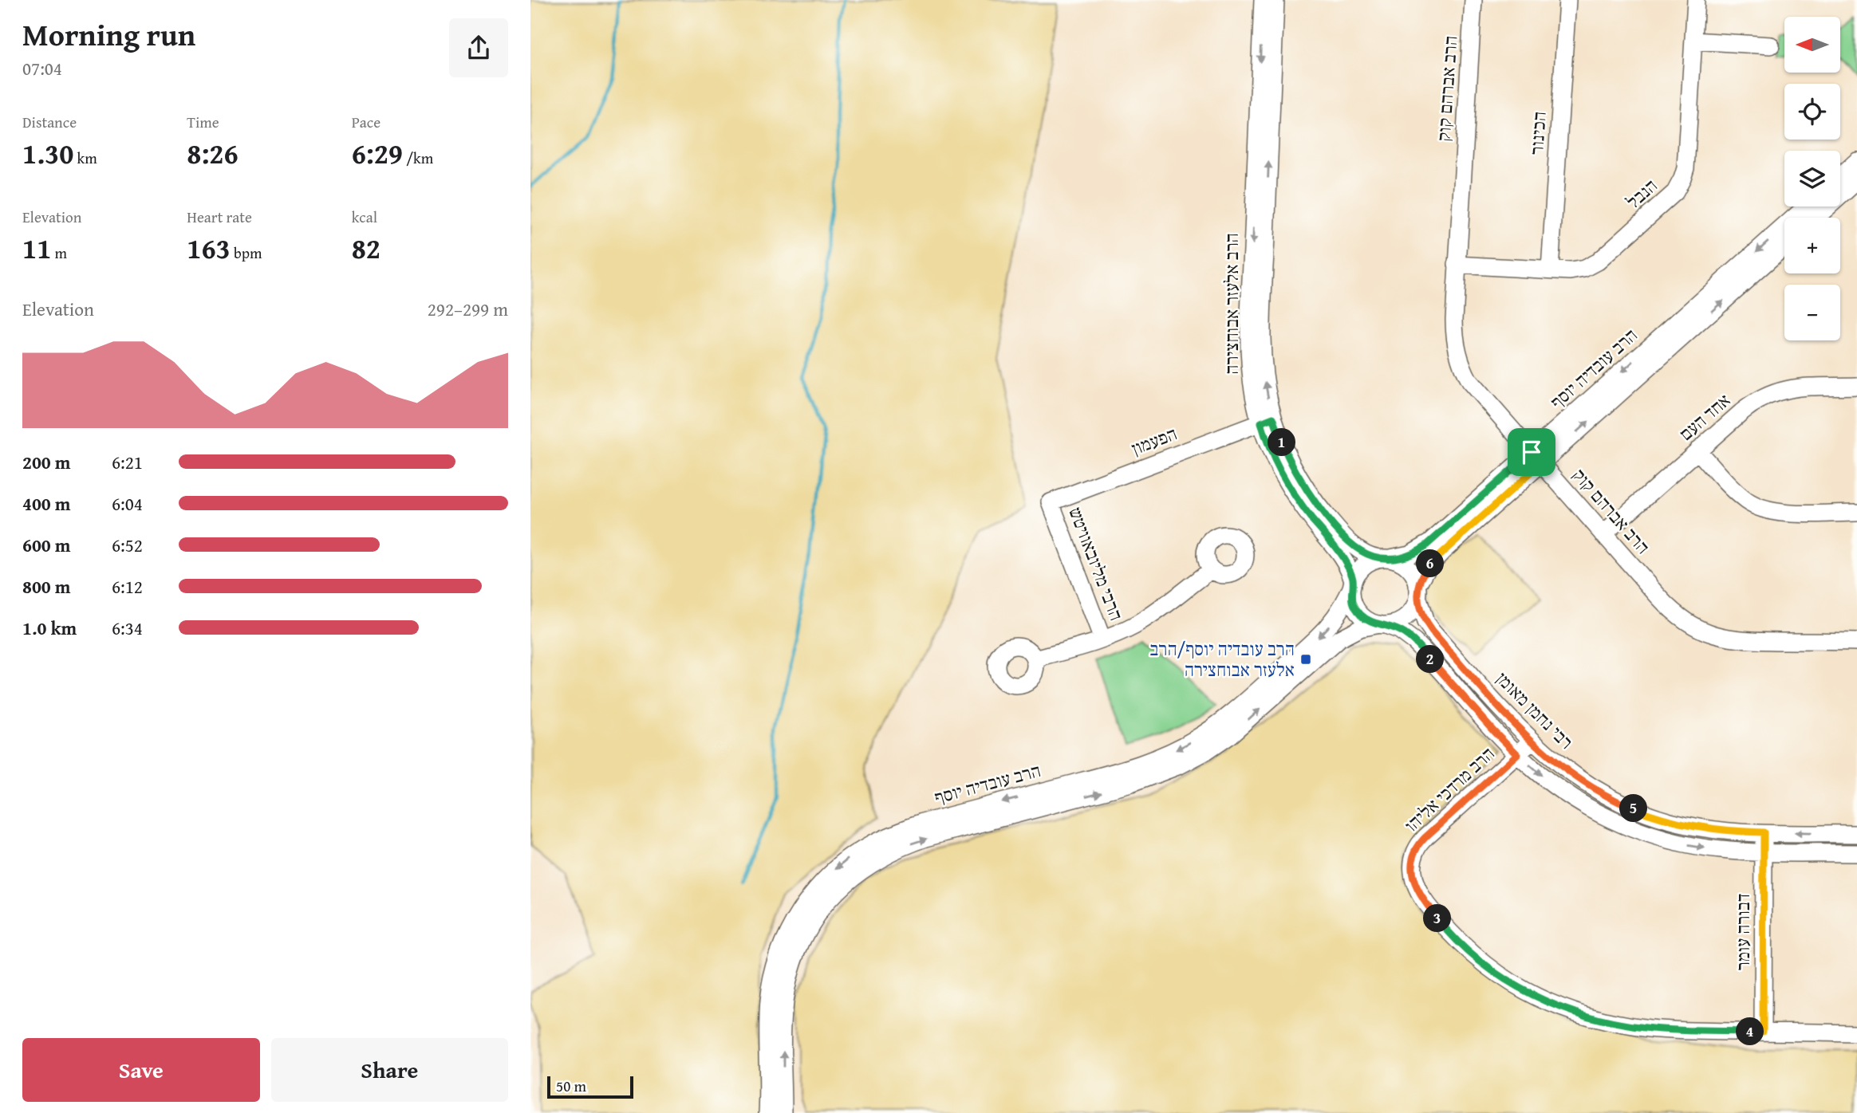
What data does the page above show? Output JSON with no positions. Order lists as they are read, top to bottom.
{
  "streets": {
    "street": [
      "הרב אברהם קוק",
      "הכינור",
      "הנבל",
      "הרב אלעזר אבוחצירה",
      "הרב עובדיה יוסף",
      "אחד העם",
      "הפעמון",
      "הרבי מליובאוויטש",
      "רבי נחמן מאומן",
      "הרב מרדכי אליהו",
      "דבורה עומר"
    ]
  },
  "crossings": [
    ["הרב אברהם קוק", "הנבל"],
    ["הרב אברהם קוק", "הרב עובדיה יוסף"],
    ["הרב אברהם קוק", "אחד העם"],
    ["הכינור", "הנבל"],
    ["הרב אלעזר אבוחצירה", "הרב עובדיה יוסף"],
    ["הרב אלעזר אבוחצירה", "הפעמון"],
    ["הרב אלעזר אבוחצירה", "רבי נחמן מאומן"],
    ["הרב עובדיה יוסף", "רבי נחמן מאומן"],
    ["הפעמון", "הרבי מליובאוויטש"],
    ["רבי נחמן מאומן", "הרב מרדכי אליהו"],
    ["רבי נחמן מאומן", "דבורה עומר"],
    ["הרב מרדכי אליהו", "דבורה עומר"]
  ],
  "places": {
    "transit": ["הרב עובדיה יוסף/הרב אלעזר אבוחצירה"]
  },
  "scale_bar": "50 m",
  "north": "left",
  "page": {
    "heading": ["Morning run", "07:04"],
    "map_buttons": ["+", "−"],
    "stats": [
      ["Distance", "1.30 km"],
      ["Time", "8:26"],
      ["Pace", "6:29 /km"],
      ["Elevation", "11 m"],
      ["Heart rate", "163 bpm"],
      ["kcal", "82"]
    ],
    "chart": ["Elevation", "292–299 m"],
    "pins": [
      "1",
      "6",
      "2",
      "5",
      "3",
      "4"
    ],
    "list": [
      {
        "name": "200 m",
        "note": "6:21"
      },
      {
        "name": "400 m",
        "note": "6:04"
      },
      {
        "name": "600 m",
        "note": "6:52"
      },
      {
        "name": "800 m",
        "note": "6:12"
      },
      {
        "name": "1.0 km",
        "note": "6:34"
      }
    ],
    "buttons": ["Save", "Share"],
    "scale": "50 m"
  }
}
